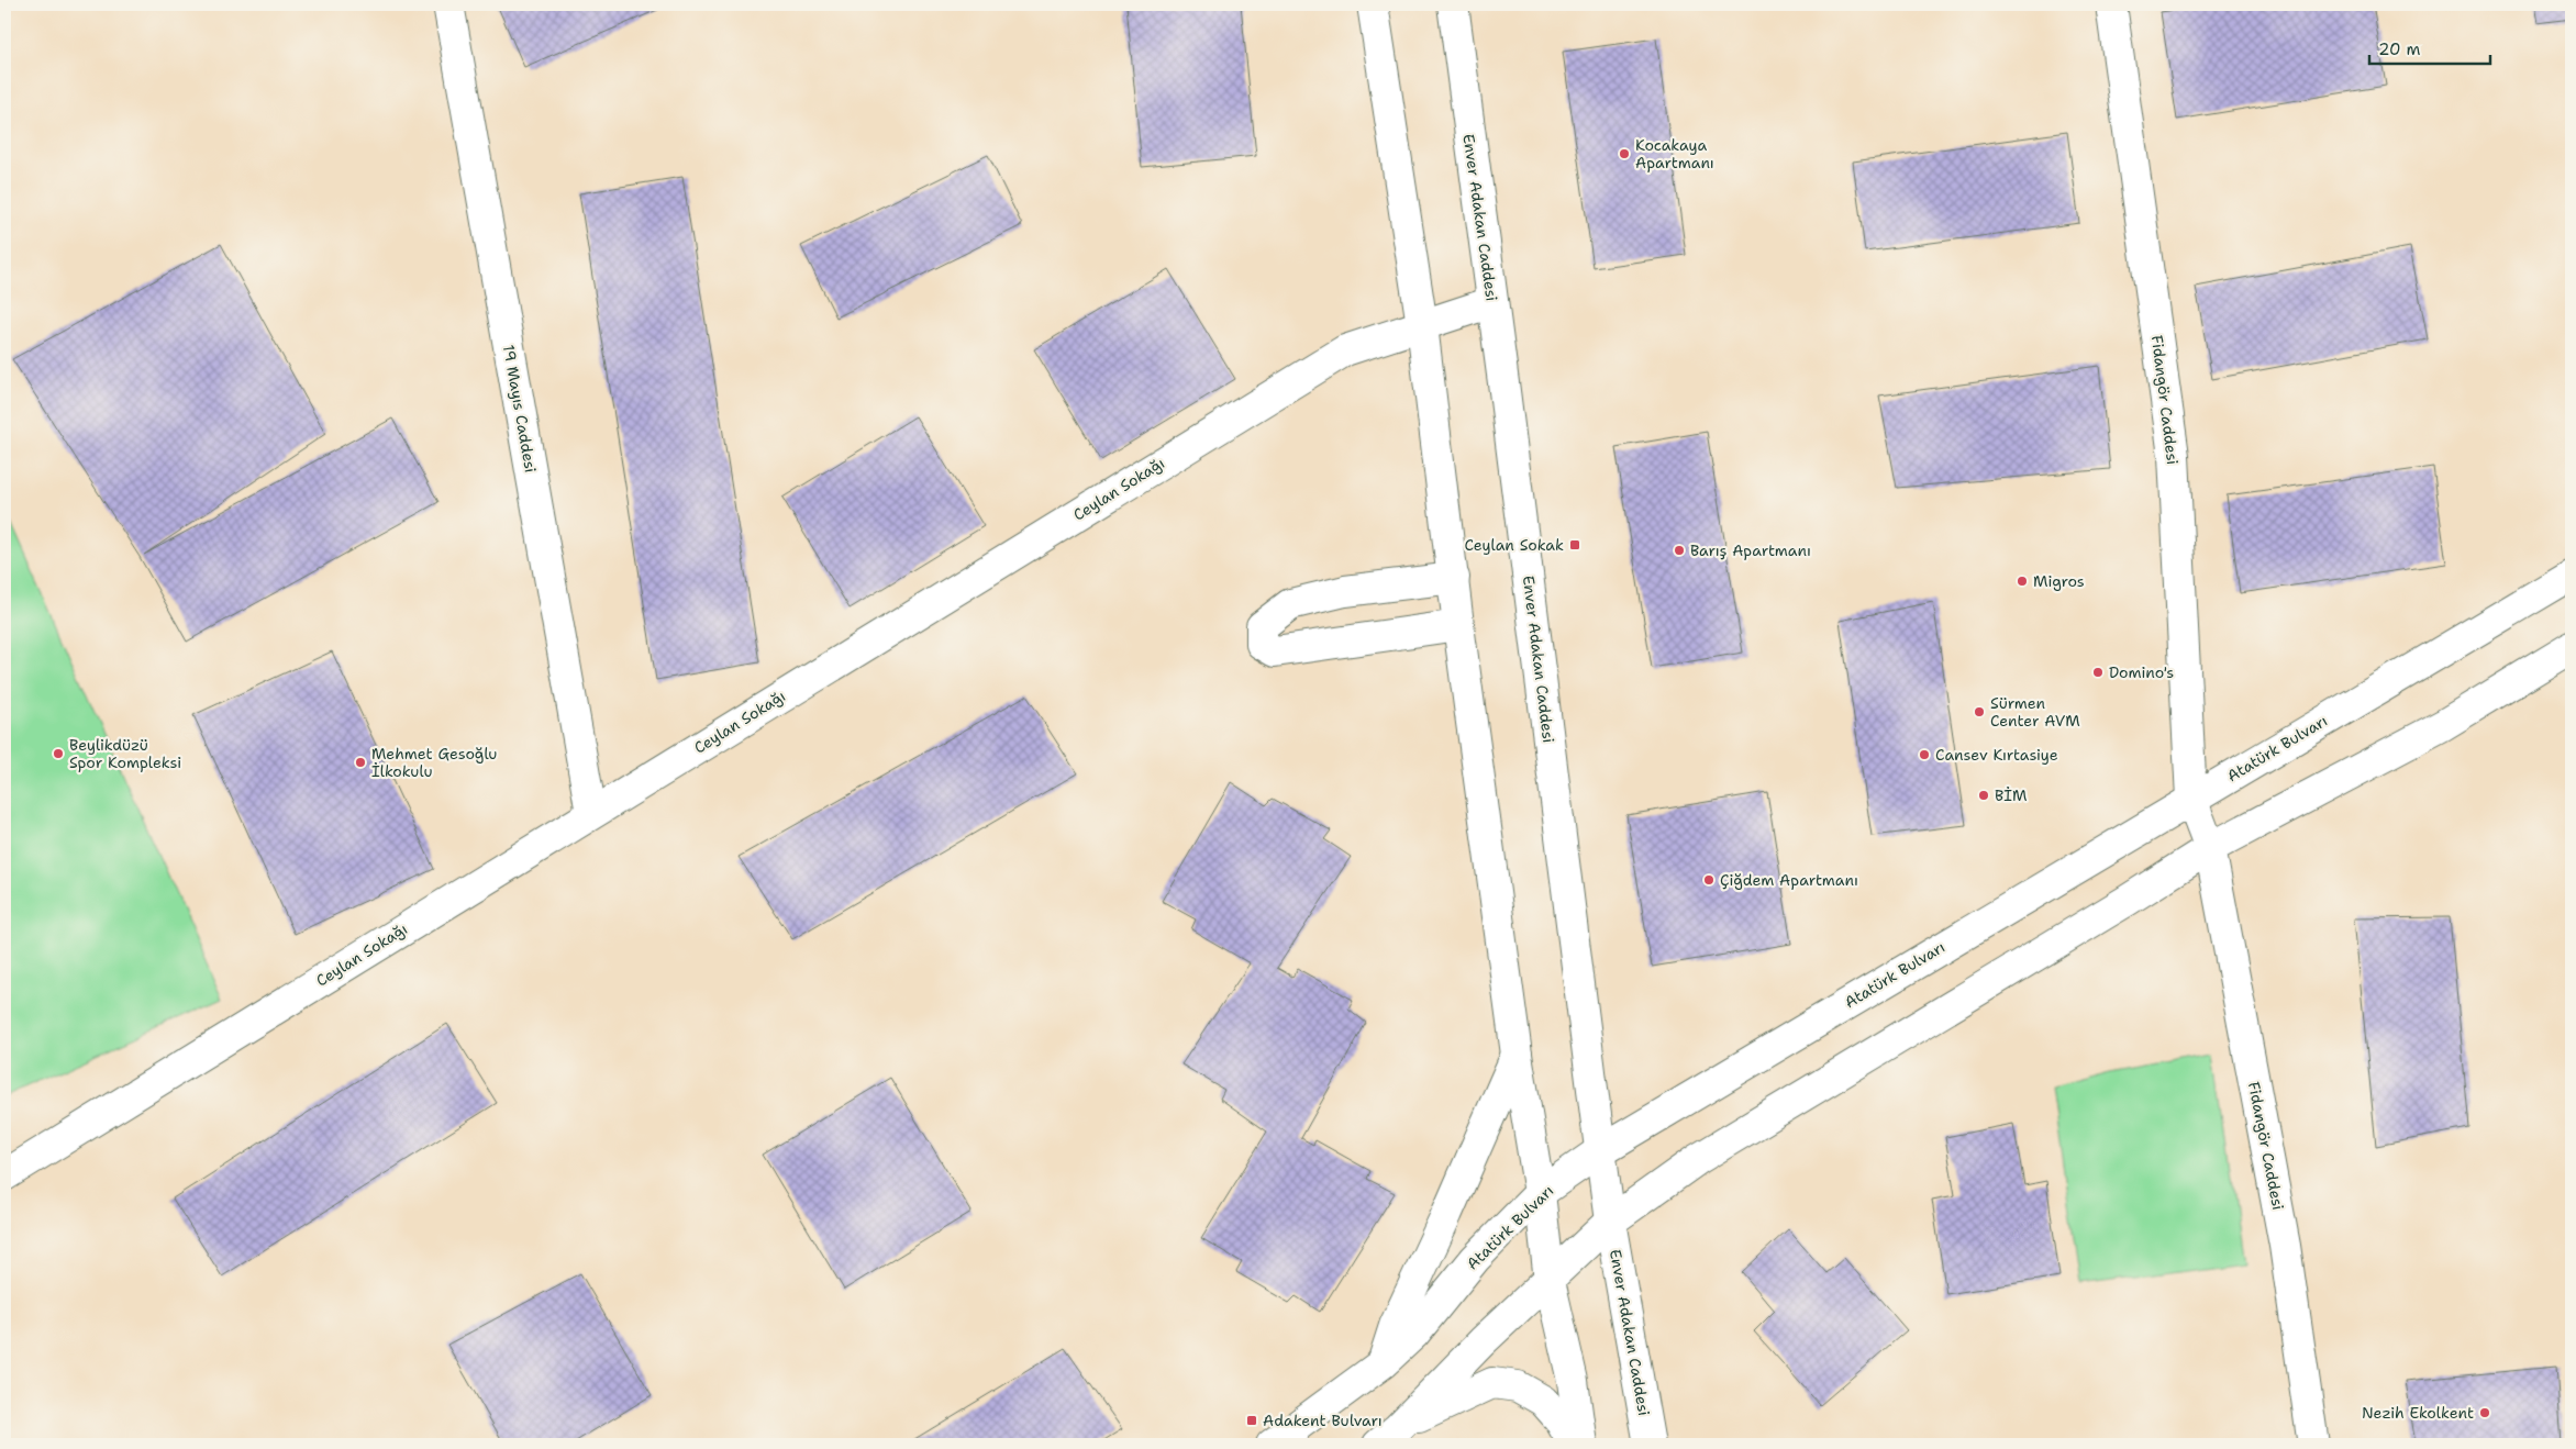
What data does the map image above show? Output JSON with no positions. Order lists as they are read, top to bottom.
{
  "streets": {
    "main road": [
      "Enver Adakan Caddesi",
      "Fidangör Caddesi",
      "19 Mayıs Caddesi",
      "Ceylan Sokağı",
      "Atatürk Bulvarı"
    ]
  },
  "crossings": [
    ["Enver Adakan Caddesi", "Ceylan Sokağı"],
    ["Enver Adakan Caddesi", "Atatürk Bulvarı"],
    ["Fidangör Caddesi", "Atatürk Bulvarı"],
    ["19 Mayıs Caddesi", "Ceylan Sokağı"]
  ],
  "places": {
    "other": [
      "Kocakaya Apartmanı",
      "Barış Apartmanı",
      "Migros",
      "Domino's",
      "Sürmen Center AVM",
      "Beylikdüzü Spor Kompleksi",
      "Cansev Kırtasiye",
      "Mehmet Gesoğlu İlkokulu",
      "BİM",
      "Çiğdem Apartmanı",
      "Nezih Ekolkent"
    ],
    "transit": ["Ceylan Sokak", "Adakent Bulvarı"]
  },
  "scale_bar": "20 m"
}
